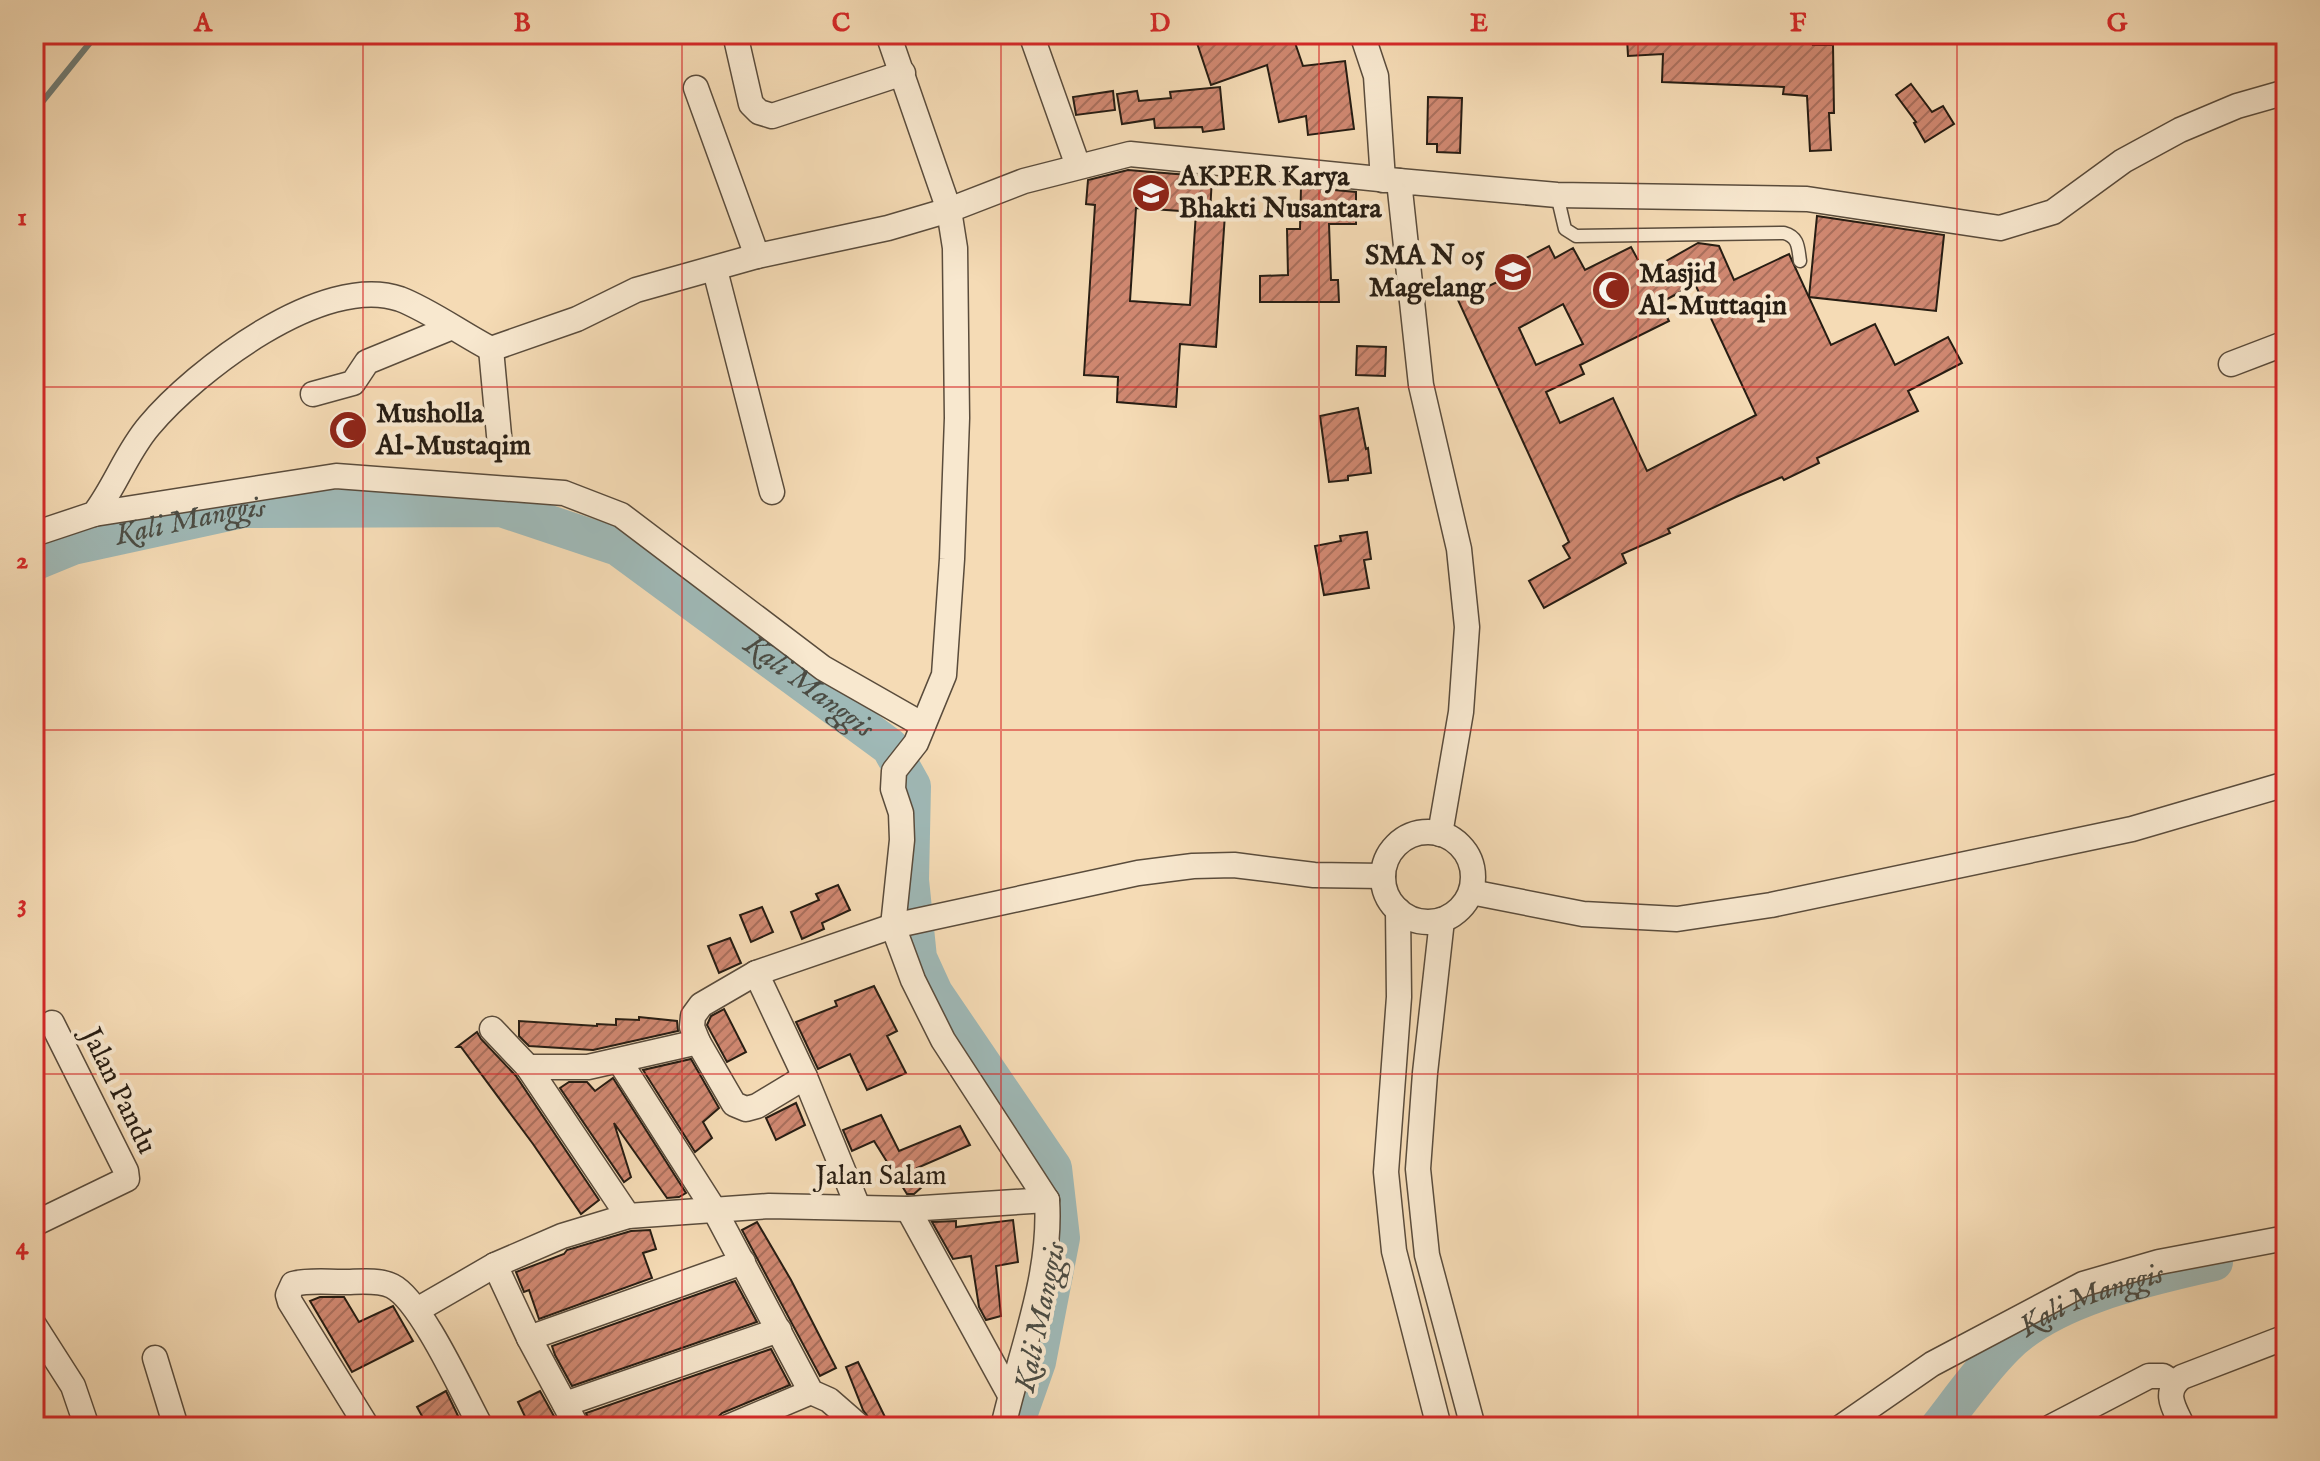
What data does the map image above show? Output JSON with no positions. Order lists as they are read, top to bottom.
{
  "streets": {
    "street": ["Jalan Pandu", "Jalan Salam"]
  },
  "water": ["Kali Manggis"],
  "places": {
    "school or university": ["AKPER Karya Bhakti Nusantara", "SMA N 05 Magelang"],
    "mosque": ["Masjid Al-Muttaqin", "Musholla Al-Mustaqim"]
  },
  "grid": {
    "columns": [
      "A",
      "B",
      "C",
      "D",
      "E",
      "F",
      "G"
    ],
    "rows": [
      "1",
      "2",
      "3",
      "4"
    ]
  }
}
